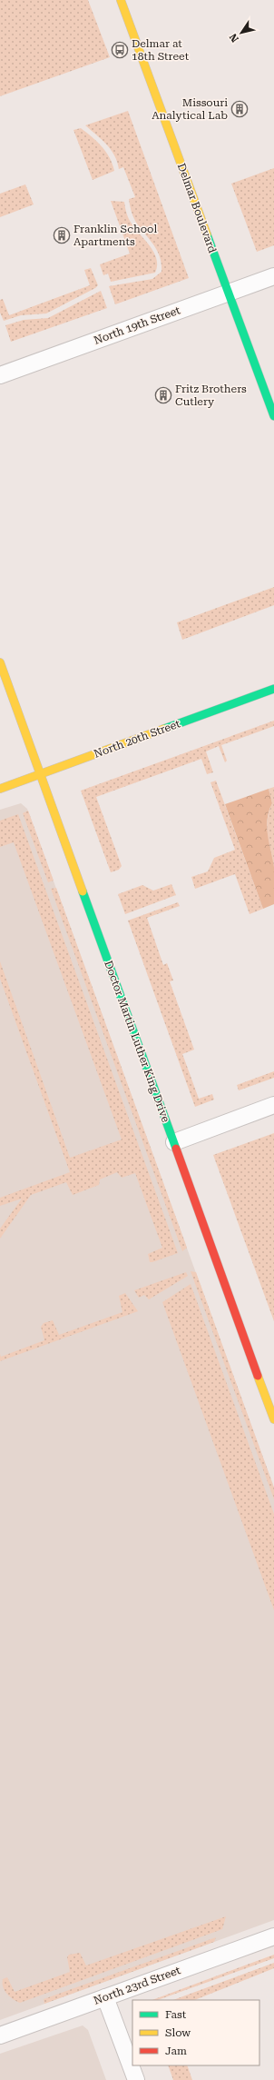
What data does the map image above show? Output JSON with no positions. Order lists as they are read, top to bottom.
{
  "streets": {
    "main road": ["Delmar Boulevard", "North 20th Street", "Doctor Martin Luther King Drive"],
    "street": ["North 19th Street", "North 23rd Street"]
  },
  "crossings": [
    ["Delmar Boulevard", "North 19th Street"],
    ["North 20th Street", "Doctor Martin Luther King Drive"]
  ],
  "places": {
    "bus stop": ["Delmar at 18th Street"],
    "building": ["Missouri Analytical Lab", "Franklin School Apartments", "Fritz Brothers Cutlery"]
  },
  "legend": ["Fast", "Slow", "Jam"],
  "north": "bottom left"
}
